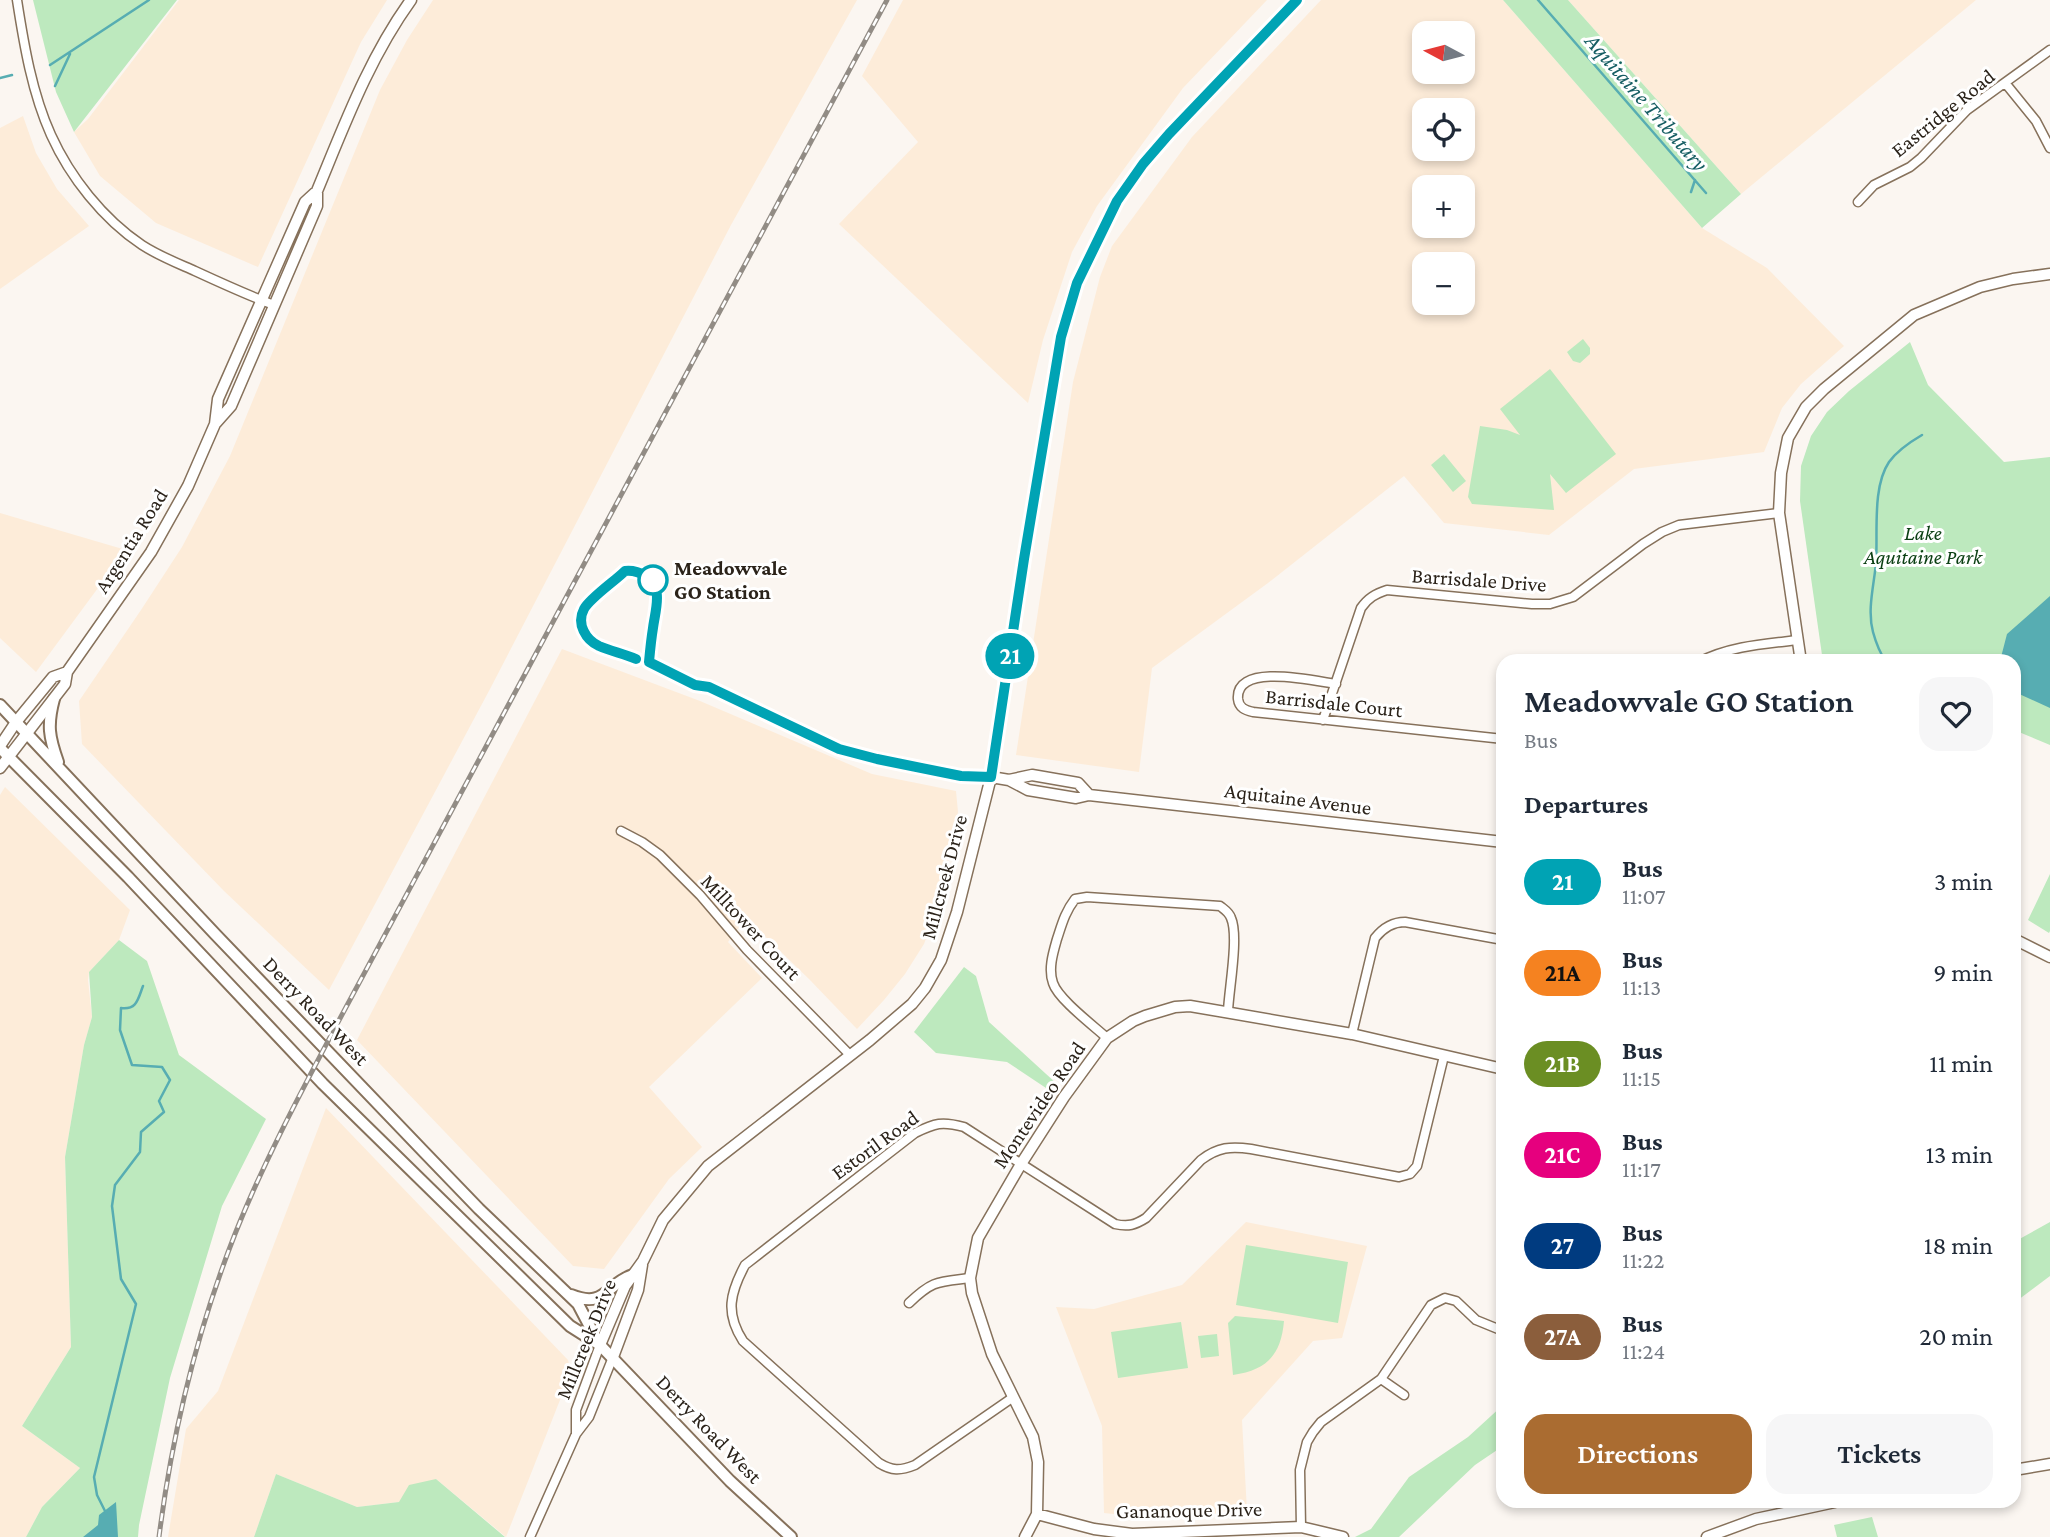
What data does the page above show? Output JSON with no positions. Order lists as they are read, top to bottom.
{
  "streets": {
    "main road": ["Derry Road West"],
    "street": [
      "Eastridge Road",
      "Argentia Road",
      "Barrisdale Drive",
      "Barrisdale Court",
      "Aquitaine Avenue",
      "Millcreek Drive",
      "Milltower Court",
      "Montevideo Road",
      "Estoril Road",
      "Gananoque Drive"
    ]
  },
  "crossings": [
    ["Argentia Road", "Derry Road West"],
    ["Barrisdale Drive", "Barrisdale Court"],
    ["Aquitaine Avenue", "Millcreek Drive"],
    ["Millcreek Drive", "Milltower Court"],
    ["Millcreek Drive", "Derry Road West"],
    ["Montevideo Road", "Estoril Road"],
    ["Montevideo Road", "Gananoque Drive"]
  ],
  "water": ["Aquitaine Tributary"],
  "parks": ["Lake Aquitaine Park"],
  "places": ["Meadowvale GO Station"],
  "lines": ["bus line 21"],
  "north": "left",
  "page": {
    "on_map": "21",
    "map_buttons": ["+", "−"],
    "heading": [
      ["Meadowvale GO Station", "Bus"],
      "Departures"
    ],
    "list": [
      {
        "mark": "21",
        "name": "Bus",
        "note": "11:07",
        "value": "3 min"
      },
      {
        "mark": "21A",
        "name": "Bus",
        "note": "11:13",
        "value": "9 min"
      },
      {
        "mark": "21B",
        "name": "Bus",
        "note": "11:15",
        "value": "11 min"
      },
      {
        "mark": "21C",
        "name": "Bus",
        "note": "11:17",
        "value": "13 min"
      },
      {
        "mark": "27",
        "name": "Bus",
        "note": "11:22",
        "value": "18 min"
      },
      {
        "mark": "27A",
        "name": "Bus",
        "note": "11:24",
        "value": "20 min"
      }
    ],
    "buttons": ["Directions", "Tickets"]
  }
}
